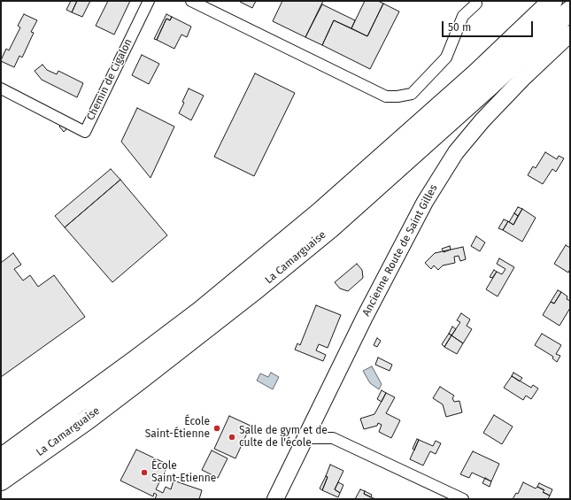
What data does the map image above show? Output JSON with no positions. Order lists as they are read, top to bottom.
{
  "streets": {
    "highway": ["La Camarguaise"],
    "street": ["Chemin de Cigalon", "Ancienne Route de Saint Gilles"]
  },
  "places": ["École Saint-Étienne", "Salle de gym et de culte de l'école", "École Saint-Etienne"],
  "scale_bar": "50 m"
}
